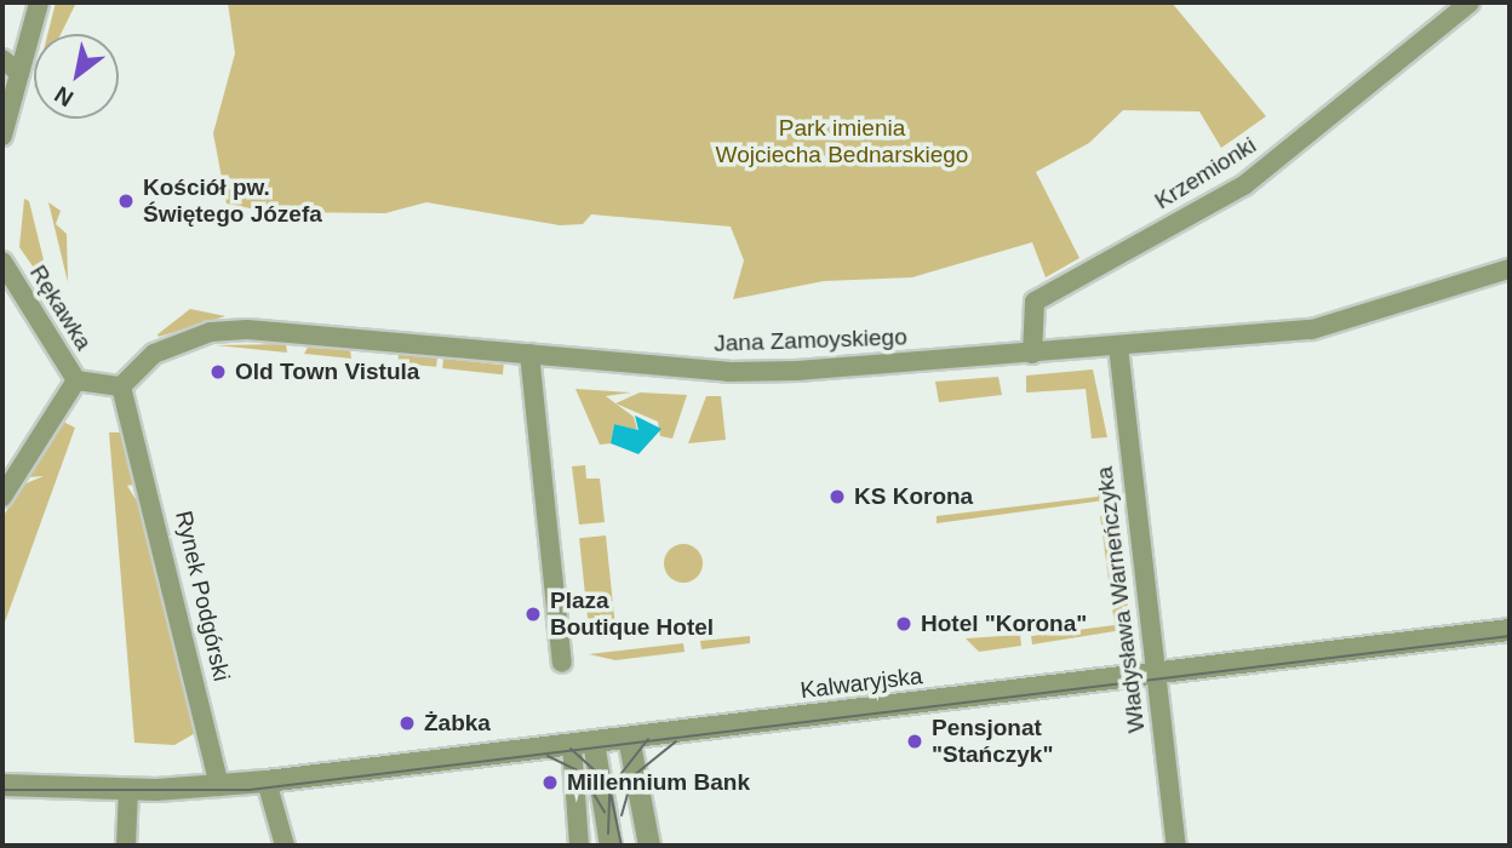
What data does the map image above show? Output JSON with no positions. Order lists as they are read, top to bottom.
{
  "streets": {
    "street": [
      "Krzemionki",
      "Rękawka",
      "Jana Zamoyskiego",
      "Rynek Podgórski",
      "Władysława Warneńczyka",
      "Kalwaryjska"
    ]
  },
  "crossings": [
    ["Krzemionki", "Jana Zamoyskiego"],
    ["Jana Zamoyskiego", "Rynek Podgórski"],
    ["Jana Zamoyskiego", "Władysława Warneńczyka"],
    ["Rynek Podgórski", "Kalwaryjska"],
    ["Władysława Warneńczyka", "Kalwaryjska"]
  ],
  "parks": ["Park imienia Wojciecha Bednarskiego"],
  "places": [
    "Kościół pw. Świętego Józefa",
    "Old Town Vistula",
    "KS Korona",
    "Plaza Boutique Hotel",
    "Hotel \"Korona\"",
    "Żabka",
    "Pensjonat \"Stańczyk\"",
    "Millennium Bank"
  ],
  "north": "bottom left"
}
